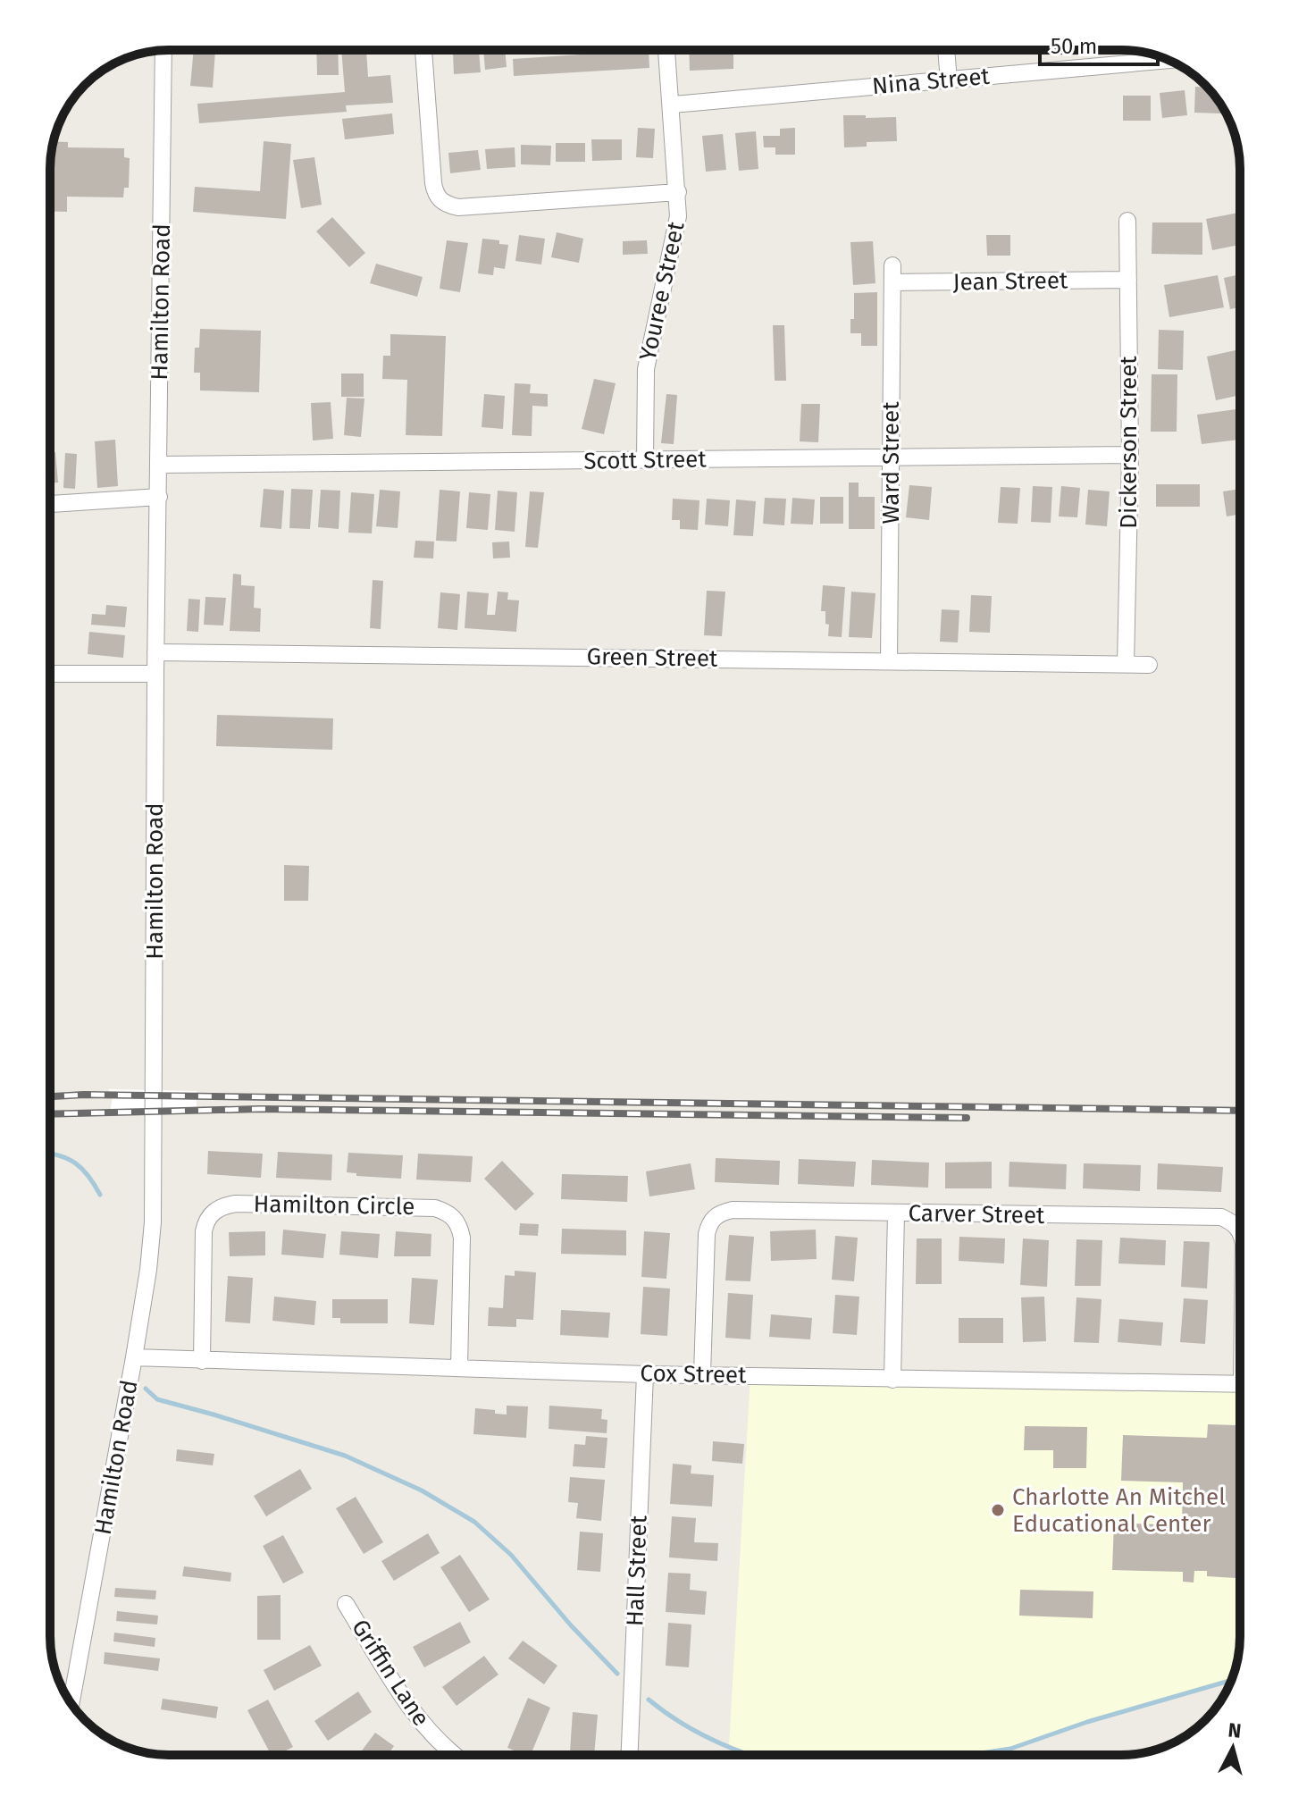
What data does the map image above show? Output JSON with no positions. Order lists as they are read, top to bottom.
{
  "streets": {
    "street": [
      "Nina Street",
      "Jean Street",
      "Youree Street",
      "Hamilton Road",
      "Dickerson Street",
      "Scott Street",
      "Ward Street",
      "Green Street",
      "Hamilton Circle",
      "Carver Street",
      "Cox Street",
      "Hall Street",
      "Griffin Lane"
    ]
  },
  "crossings": [
    ["Nina Street", "Youree Street"],
    ["Jean Street", "Dickerson Street"],
    ["Jean Street", "Ward Street"],
    ["Youree Street", "Scott Street"],
    ["Hamilton Road", "Scott Street"],
    ["Hamilton Road", "Green Street"],
    ["Hamilton Road", "Cox Street"],
    ["Dickerson Street", "Scott Street"],
    ["Dickerson Street", "Green Street"],
    ["Scott Street", "Ward Street"],
    ["Ward Street", "Green Street"],
    ["Hamilton Circle", "Cox Street"],
    ["Carver Street", "Cox Street"],
    ["Cox Street", "Hall Street"]
  ],
  "places": ["Charlotte An Mitchel Educational Center"],
  "scale_bar": "50 m",
  "north": "top"
}
